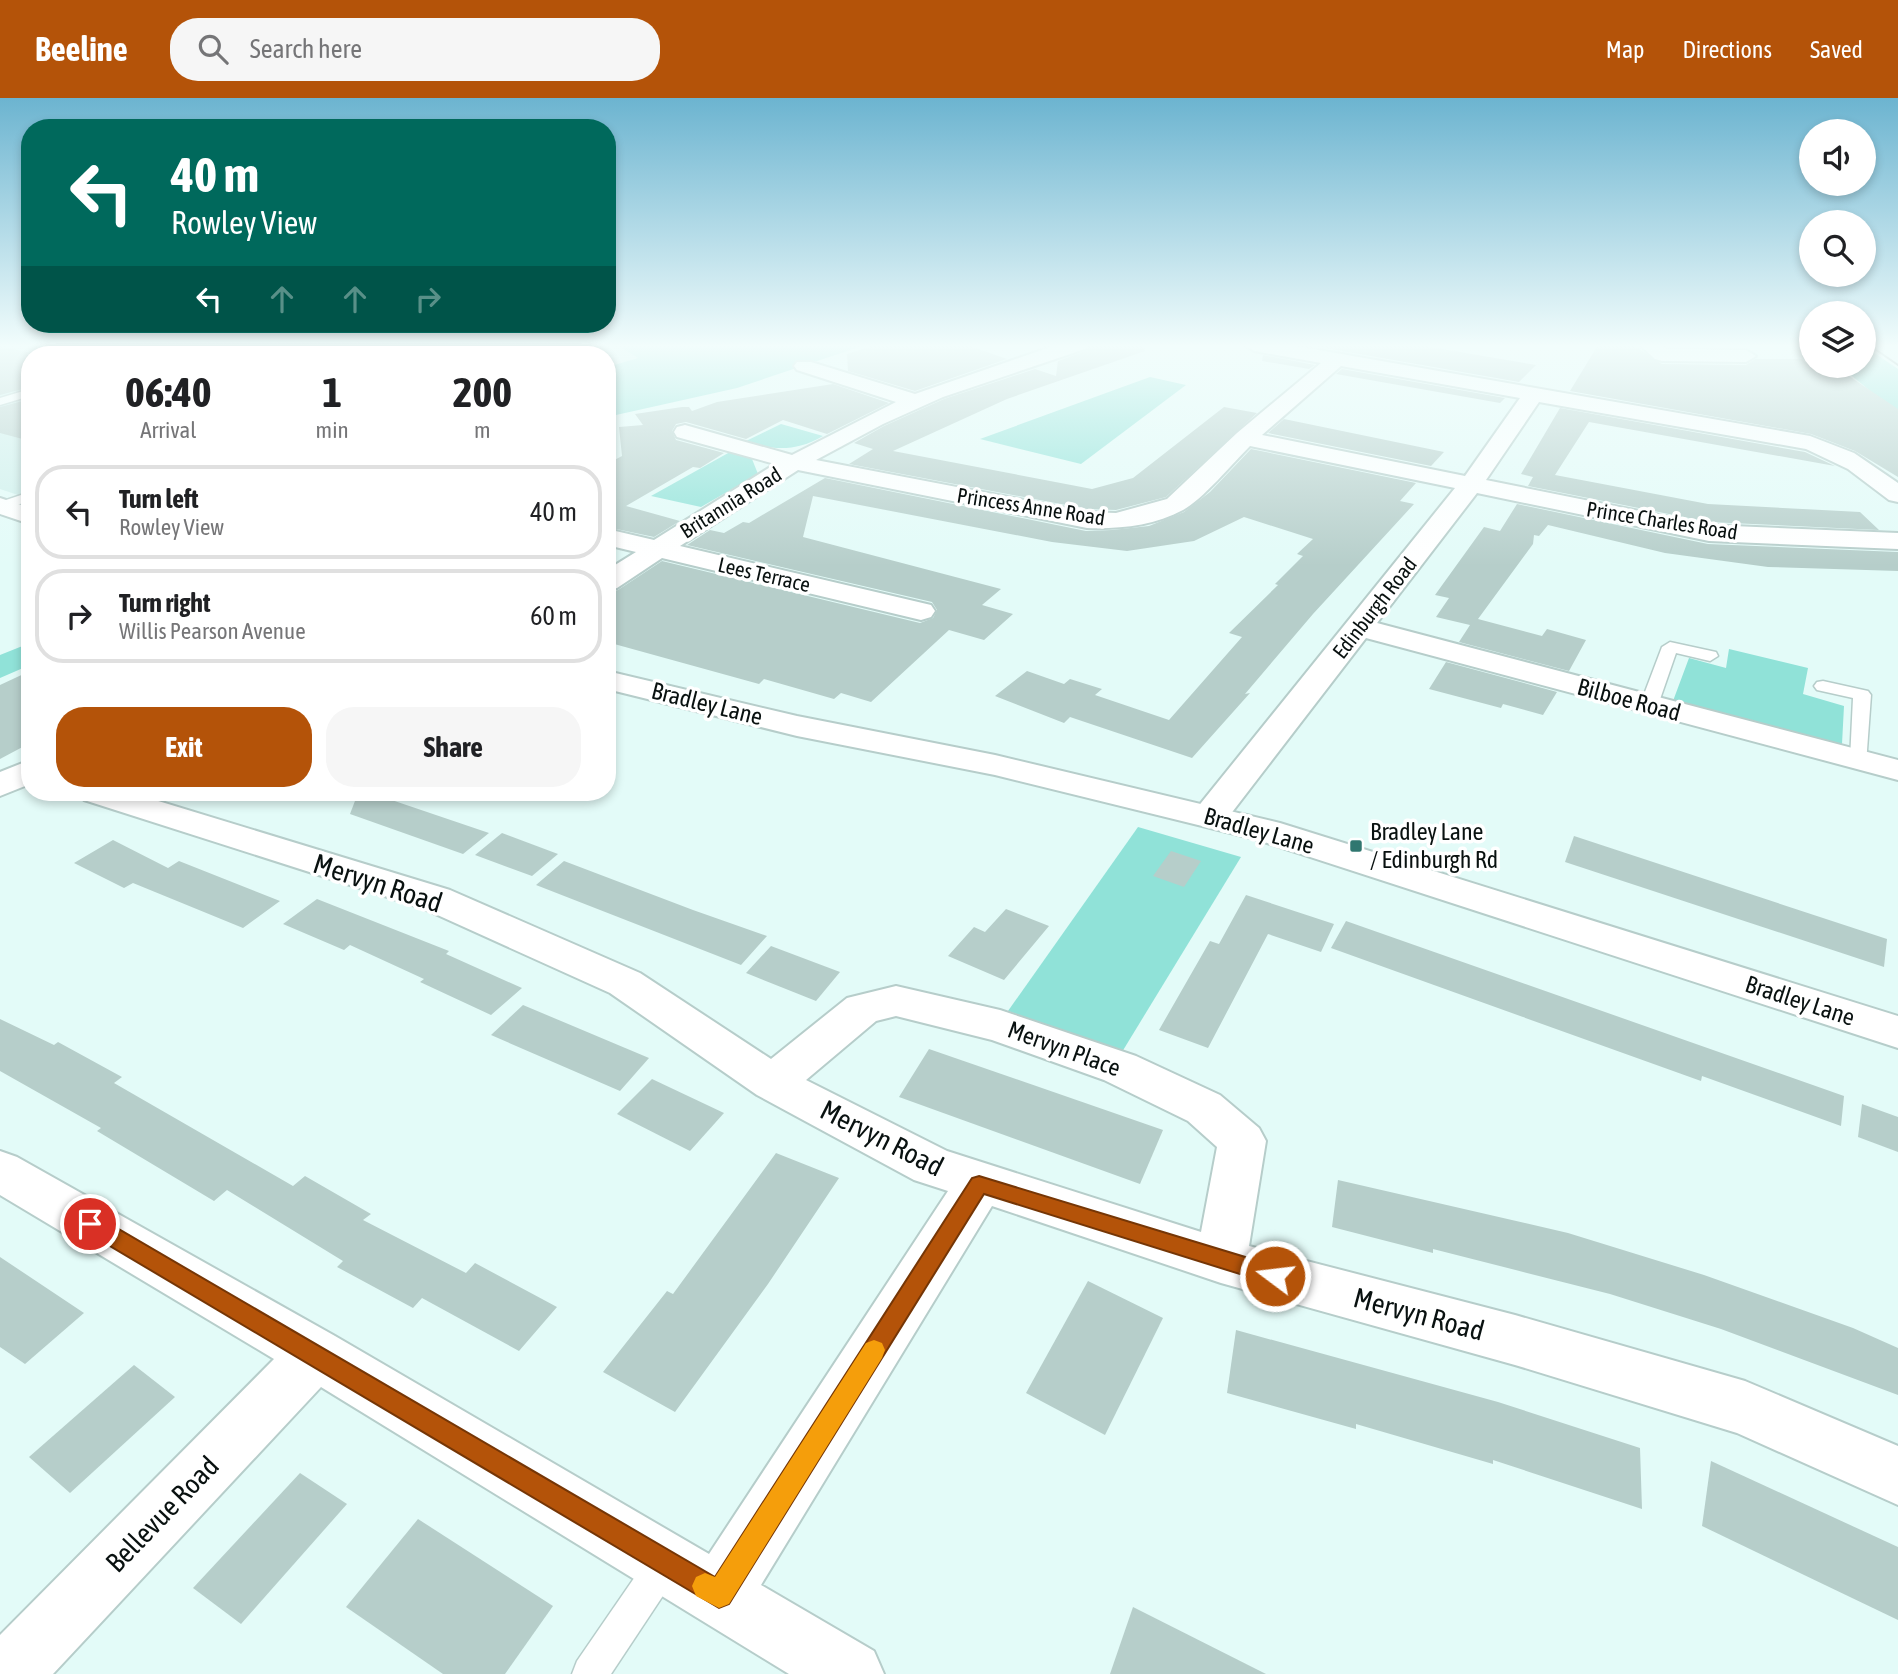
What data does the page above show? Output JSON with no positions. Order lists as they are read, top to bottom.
{
  "streets": {
    "street": [
      "Britannia Road",
      "Princess Anne Road",
      "Prince Charles Road",
      "Lees Terrace",
      "Edinburgh Road",
      "Bilboe Road",
      "Bradley Lane",
      "Mervyn Road",
      "Mervyn Place",
      "Bellevue Road"
    ]
  },
  "crossings": [
    ["Britannia Road", "Princess Anne Road"],
    ["Britannia Road", "Lees Terrace"],
    ["Princess Anne Road", "Prince Charles Road"],
    ["Prince Charles Road", "Edinburgh Road"],
    ["Edinburgh Road", "Bilboe Road"],
    ["Edinburgh Road", "Bradley Lane"],
    ["Mervyn Road", "Mervyn Place"]
  ],
  "places": {
    "transit": ["Bradley Lane / Edinburgh Rd"]
  },
  "page": {
    "header": "Beeline",
    "search": "Search here",
    "nav": ["Map", "Directions", "Saved"],
    "turn": ["40 m", "Rowley View"],
    "eta": [
      "06:40",
      "Arrival",
      "1",
      "min",
      "200",
      "m"
    ],
    "list": [
      {
        "name": "Turn left",
        "note": "Rowley View",
        "value": "40 m"
      },
      {
        "name": "Turn right",
        "note": "Willis Pearson Avenue",
        "value": "60 m"
      }
    ],
    "buttons": ["Exit", "Share"]
  }
}
